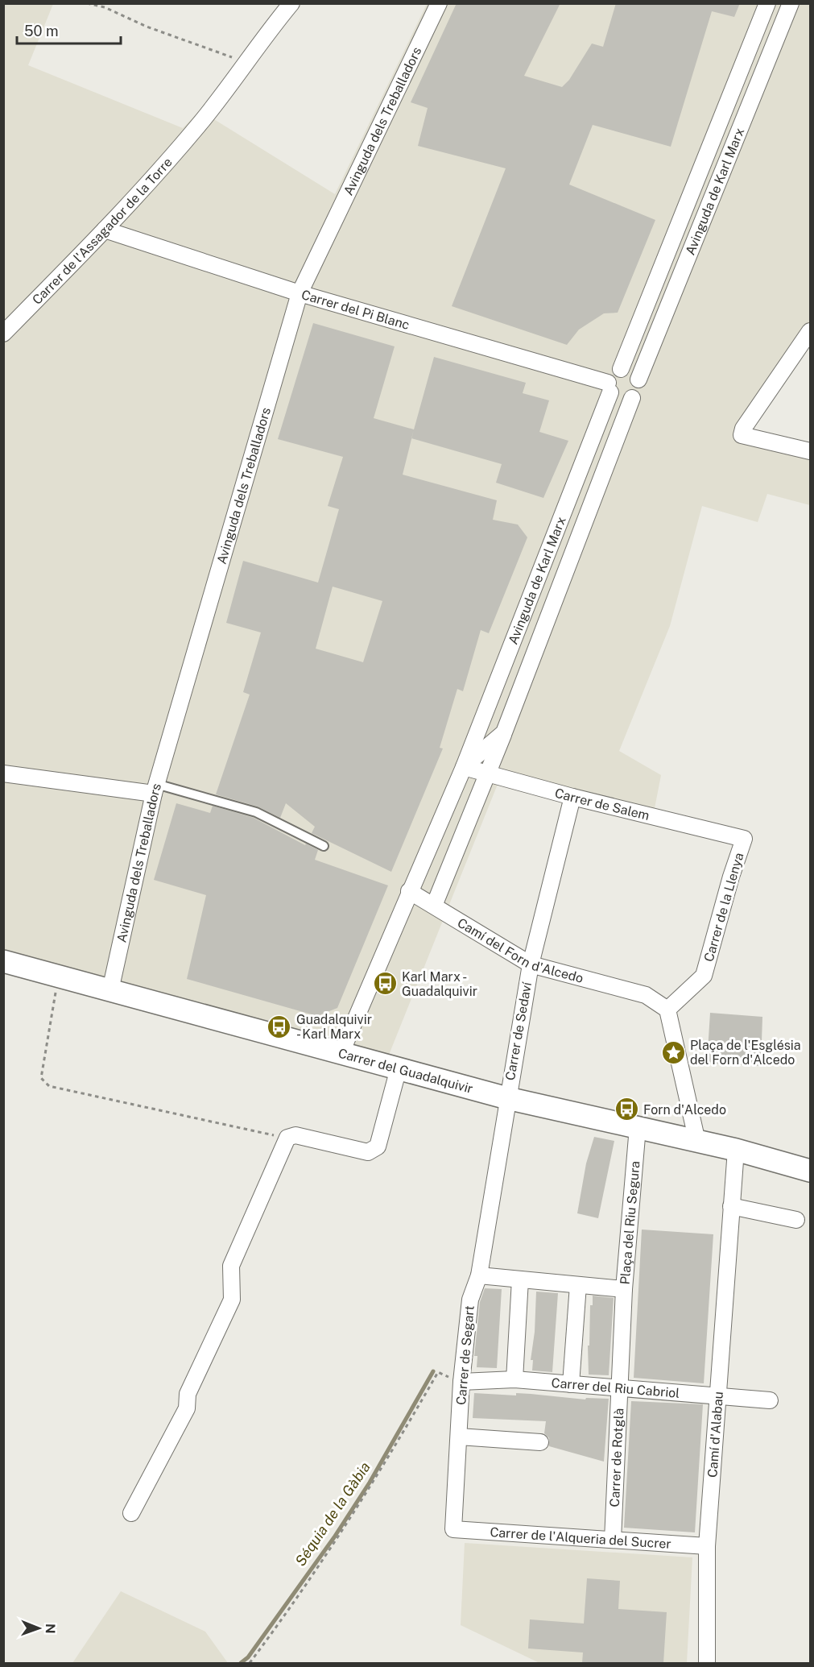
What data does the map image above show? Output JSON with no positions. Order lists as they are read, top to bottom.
{
  "streets": {
    "street": [
      "Avinguda dels Treballadors",
      "Avinguda de Karl Marx",
      "Carrer de l'Assagador de la Torre",
      "Carrer del Pi Blanc",
      "Carrer de Salem",
      "Carrer de la Llenya",
      "Camí del Forn d'Alcedo",
      "Carrer de Sedaví",
      "Carrer del Guadalquivir",
      "Plaça del Riu Segura",
      "Carrer de Segart",
      "Carrer del Riu Cabriol",
      "Camí d'Alabau",
      "Carrer de Rotglà",
      "Carrer de l'Alqueria del Sucrer"
    ]
  },
  "crossings": [
    ["Avinguda dels Treballadors", "Carrer del Pi Blanc"],
    ["Avinguda dels Treballadors", "Carrer del Guadalquivir"],
    ["Avinguda de Karl Marx", "Carrer del Pi Blanc"],
    ["Avinguda de Karl Marx", "Carrer de Salem"],
    ["Avinguda de Karl Marx", "Camí del Forn d'Alcedo"],
    ["Avinguda de Karl Marx", "Carrer del Guadalquivir"],
    ["Carrer de l'Assagador de la Torre", "Carrer del Pi Blanc"],
    ["Carrer de Salem", "Carrer de la Llenya"],
    ["Carrer de Salem", "Carrer de Sedaví"],
    ["Carrer de la Llenya", "Camí del Forn d'Alcedo"],
    ["Camí del Forn d'Alcedo", "Carrer de Sedaví"],
    ["Carrer de Sedaví", "Carrer del Guadalquivir"],
    ["Carrer de Sedaví", "Carrer de Segart"],
    ["Carrer del Guadalquivir", "Plaça del Riu Segura"],
    ["Carrer del Guadalquivir", "Carrer de Segart"],
    ["Carrer del Guadalquivir", "Camí d'Alabau"],
    ["Plaça del Riu Segura", "Carrer de Segart"],
    ["Plaça del Riu Segura", "Carrer de Rotglà"],
    ["Carrer de Segart", "Carrer del Riu Cabriol"],
    ["Carrer de Segart", "Carrer de l'Alqueria del Sucrer"],
    ["Carrer del Riu Cabriol", "Camí d'Alabau"],
    ["Carrer del Riu Cabriol", "Carrer de Rotglà"],
    ["Camí d'Alabau", "Carrer de l'Alqueria del Sucrer"],
    ["Carrer de Rotglà", "Carrer de l'Alqueria del Sucrer"]
  ],
  "water": ["Séquia de la Gàbia"],
  "places": {
    "bus stop": ["Karl Marx - Guadalquivir", "Guadalquivir - Karl Marx", "Forn d'Alcedo"],
    "place": ["Plaça de l'Església del Forn d'Alcedo"]
  },
  "scale_bar": "50 m",
  "north": "right"
}
